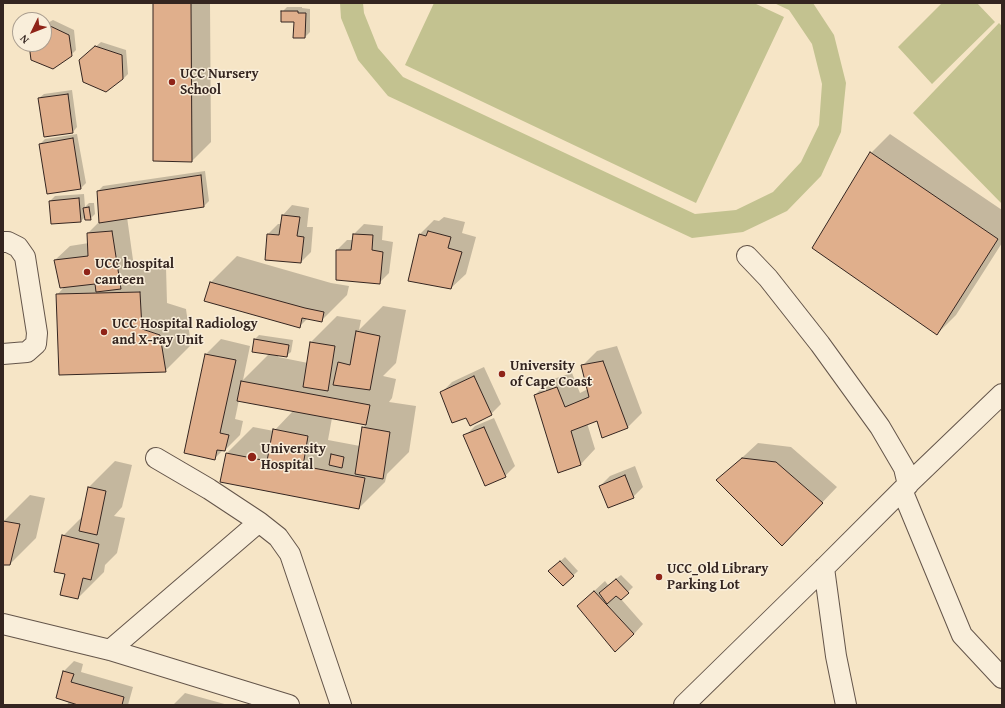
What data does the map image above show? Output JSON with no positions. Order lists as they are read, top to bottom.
{
  "places": [
    "UCC Nursery School",
    "UCC hospital canteen",
    "UCC Hospital Radiology and X-ray Unit",
    "University of Cape Coast",
    "University Hospital",
    "UCC_Old Library Parking Lot"
  ],
  "north": "bottom left"
}
